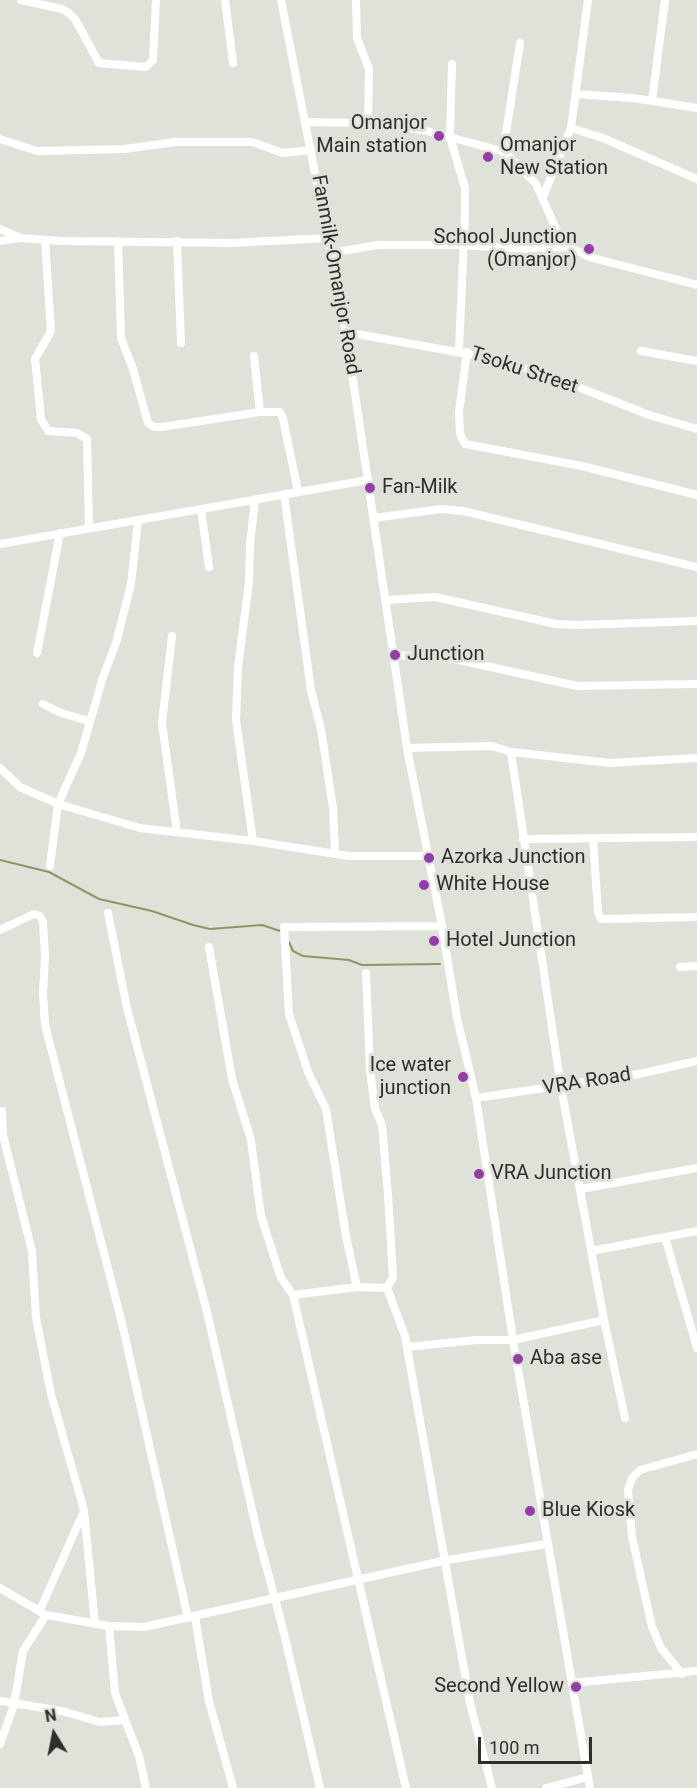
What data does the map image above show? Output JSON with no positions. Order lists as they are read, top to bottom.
{
  "streets": {
    "street": ["Fanmilk-Omanjor Road", "Tsoku Street", "VRA Road"]
  },
  "crossings": [
    ["Fanmilk-Omanjor Road", "Tsoku Street"],
    ["Fanmilk-Omanjor Road", "VRA Road"]
  ],
  "places": [
    "Omanjor Main station",
    "Omanjor New Station",
    "School Junction (Omanjor)",
    "Fan-Milk",
    "Junction",
    "Azorka Junction",
    "White House",
    "Hotel Junction",
    "Ice water junction",
    "VRA Junction",
    "Aba ase",
    "Blue Kiosk",
    "Second Yellow"
  ],
  "scale_bar": "100 m",
  "north": "top"
}
